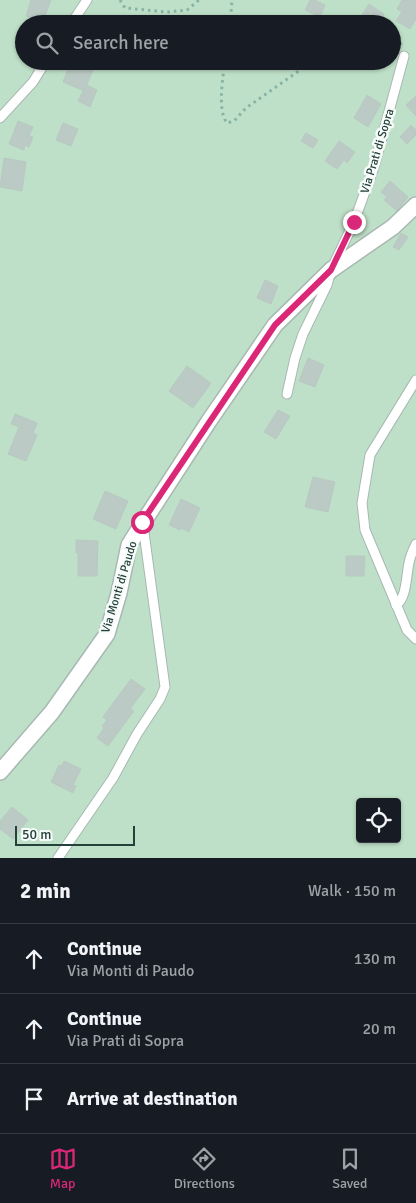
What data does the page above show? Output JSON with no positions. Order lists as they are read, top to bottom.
{
  "streets": {
    "street": ["Via Monti di Paudo"],
    "lane": ["Via Prati di Sopra"]
  },
  "crossings": [
    ["Via Prati di Sopra", "Via Monti di Paudo"]
  ],
  "scale_bar": "50 m",
  "page": {
    "search": "Search here",
    "scale": "50 m",
    "heading": ["2 min", "Walk · 150 m"],
    "list": [
      ["Continue", "Via Monti di Paudo", "130 m"],
      ["Continue", "Via Prati di Sopra", "20 m"],
      "Arrive at destination"
    ],
    "nav": ["Map", "Directions", "Saved"]
  }
}
